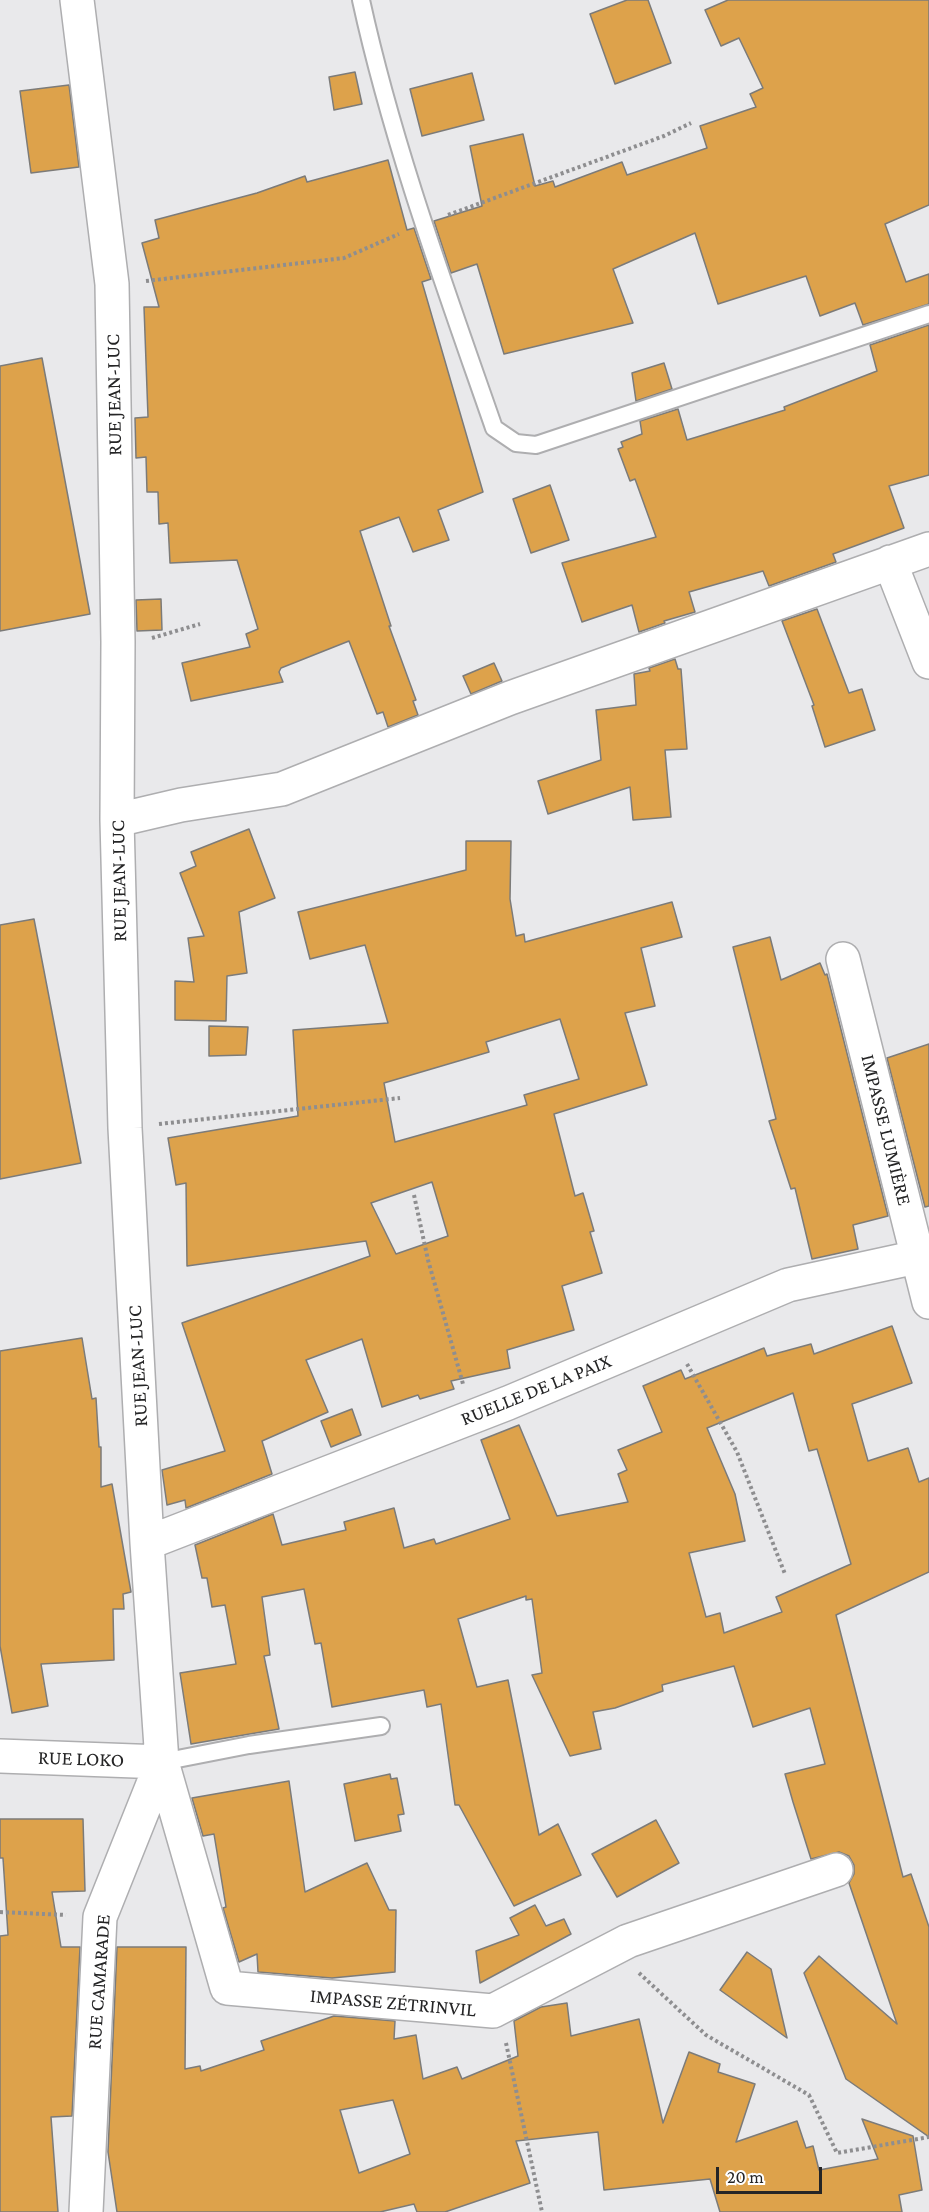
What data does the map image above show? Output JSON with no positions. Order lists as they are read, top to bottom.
{
  "streets": {
    "street": [
      "RUE JEAN-LUC",
      "IMPASSE LUMIÈRE",
      "RUELLE DE LA PAIX",
      "RUE LOKO",
      "RUE CAMARADE",
      "IMPASSE ZÉTRINVIL"
    ]
  },
  "crossings": [
    ["RUE JEAN-LUC", "RUELLE DE LA PAIX"],
    ["RUE JEAN-LUC", "RUE LOKO"],
    ["RUE JEAN-LUC", "RUE CAMARADE"],
    ["RUE JEAN-LUC", "IMPASSE ZÉTRINVIL"],
    ["IMPASSE LUMIÈRE", "RUELLE DE LA PAIX"],
    ["RUE LOKO", "RUE CAMARADE"],
    ["RUE LOKO", "IMPASSE ZÉTRINVIL"],
    ["RUE CAMARADE", "IMPASSE ZÉTRINVIL"]
  ],
  "scale_bar": "20 m"
}
